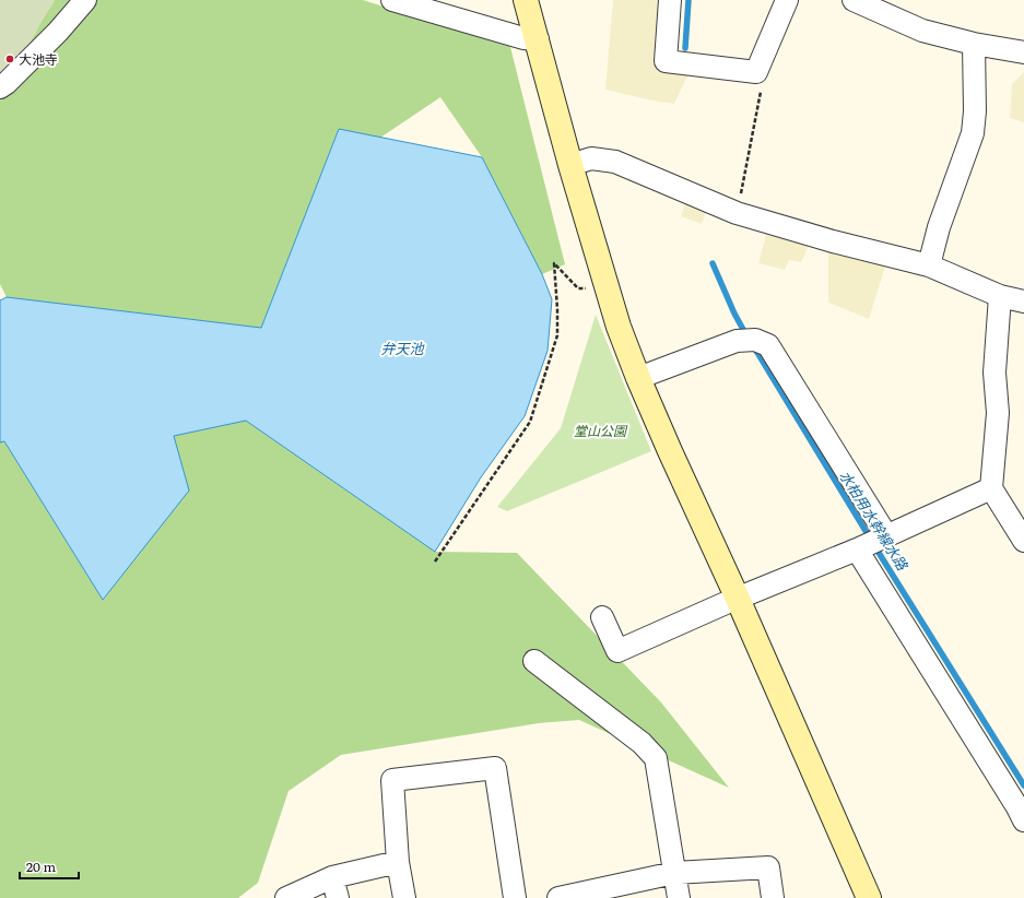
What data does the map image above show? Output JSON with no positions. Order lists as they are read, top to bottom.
{
  "water": ["弁天池", "水柏用水幹線水路"],
  "parks": ["堂山公園"],
  "places": ["大池寺"],
  "scale_bar": "20 m"
}
